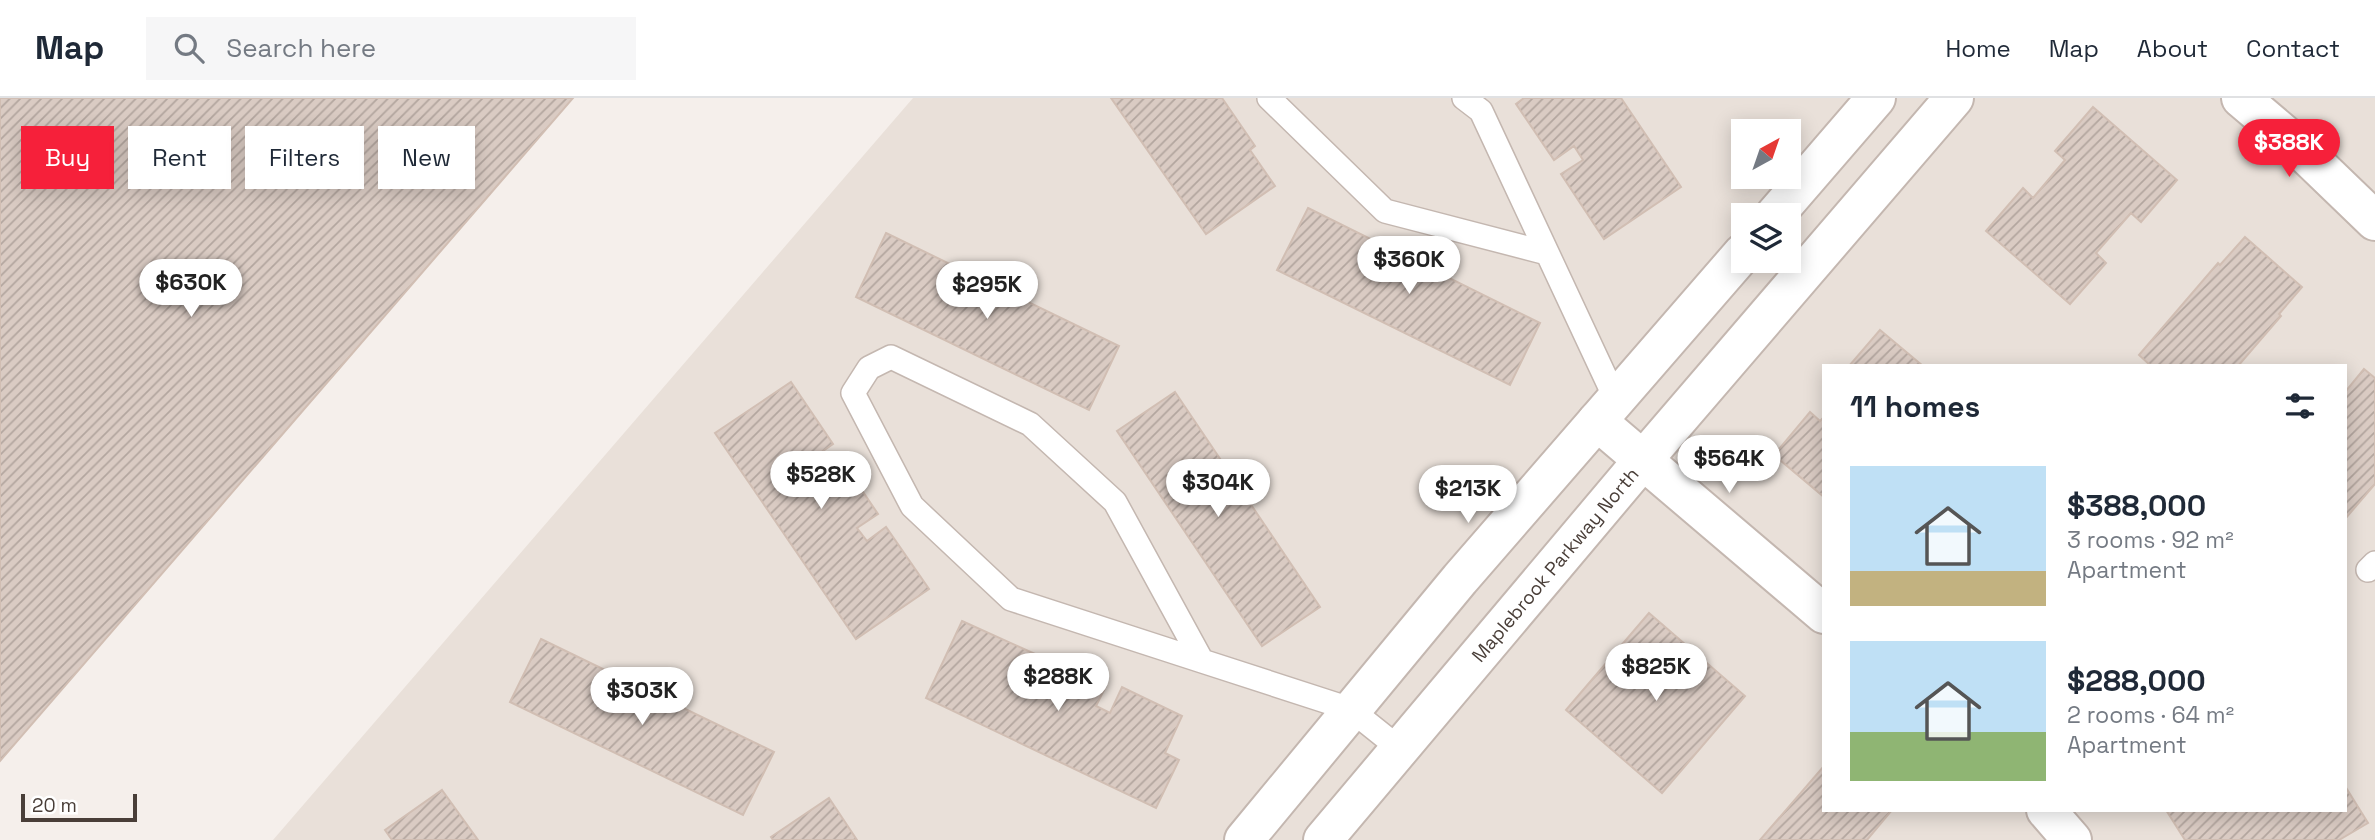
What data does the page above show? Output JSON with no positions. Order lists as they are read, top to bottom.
{
  "streets": {
    "street": ["Maplebrook Parkway North"]
  },
  "scale_bar": "20 m",
  "north": "top right",
  "page": {
    "header": "Map",
    "search": "Search here",
    "nav": [
      "Home",
      "Map",
      "About",
      "Contact"
    ],
    "price": [
      "$388K",
      "$360K",
      "$630K",
      "$295K",
      "$564K",
      "$528K",
      "$304K",
      "$213K",
      "$825K",
      "$288K",
      "$303K"
    ],
    "chip": [
      "Buy",
      "Rent",
      "Filters",
      "New"
    ],
    "heading": "11 homes",
    "list": [
      {
        "name": "$388,000",
        "note": "3 rooms · 92 m² · Apartment"
      },
      {
        "name": "$288,000",
        "note": "2 rooms · 64 m² · Apartment"
      }
    ],
    "scale": "20 m"
  }
}
